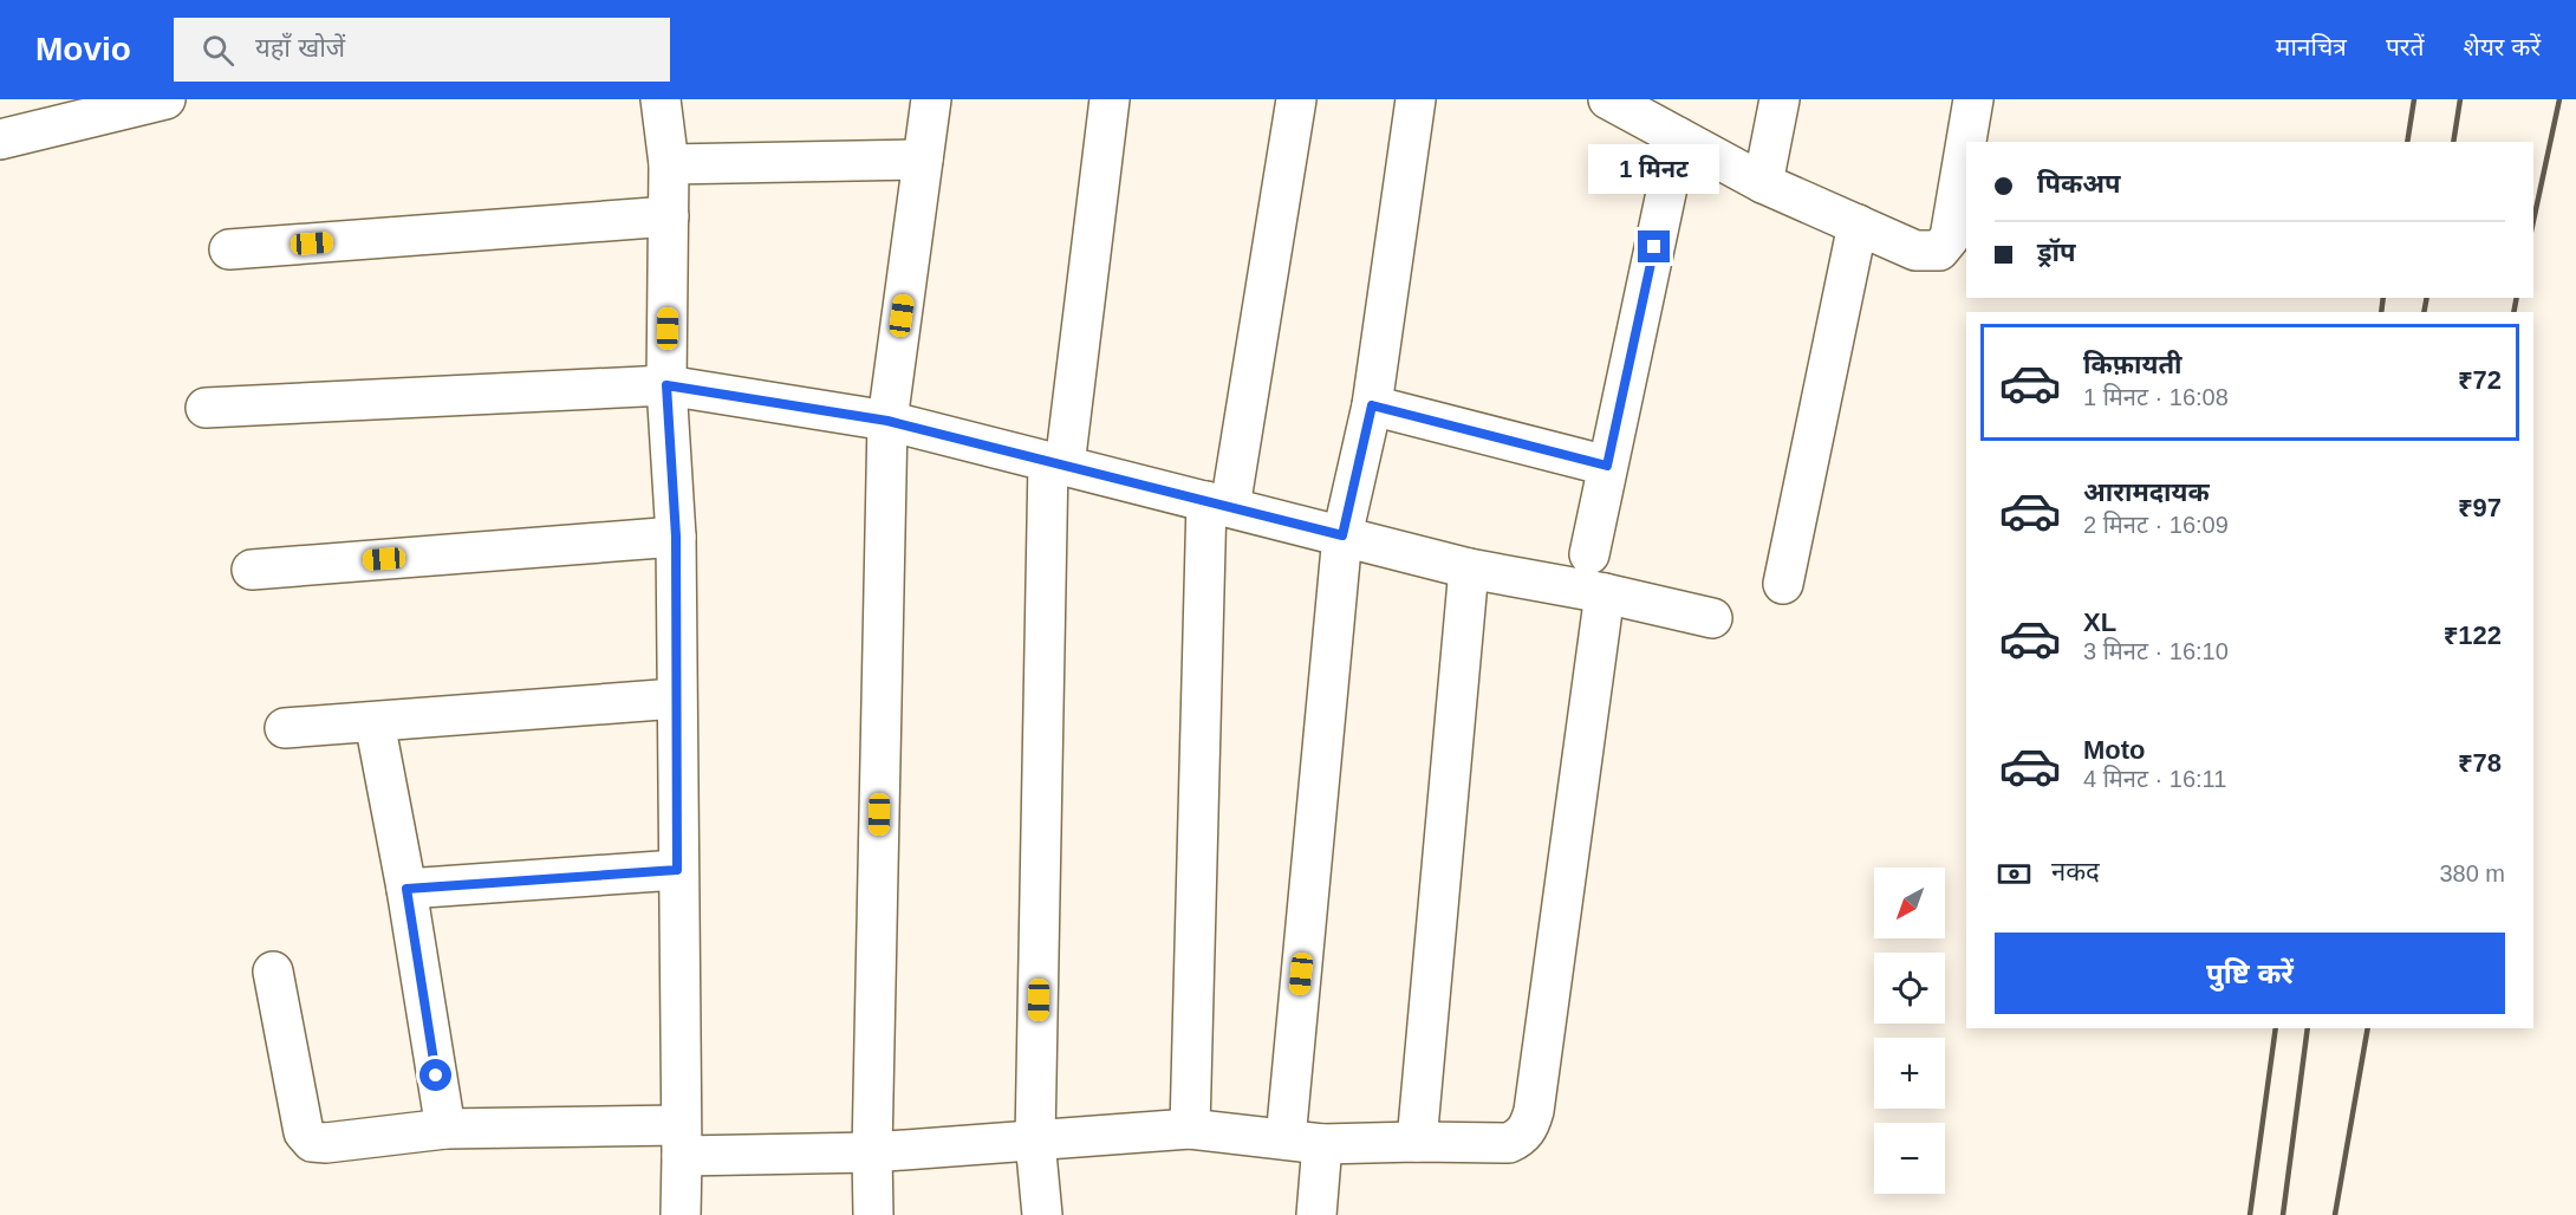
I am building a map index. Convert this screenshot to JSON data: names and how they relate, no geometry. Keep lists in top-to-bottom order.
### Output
{
  "north": "bottom left",
  "page": {
    "header": "Movio",
    "search": "यहाँ खोजें",
    "nav": ["मानचित्र", "परतें", "शेयर करें"],
    "banner": ["पिकअप", "ड्रॉप"],
    "bubble": "1 मिनट",
    "list": [
      {
        "name": "किफ़ायती",
        "note": "1 मिनट · 16:08",
        "value": "₹72"
      },
      {
        "name": "आरामदायक",
        "note": "2 मिनट · 16:09",
        "value": "₹97"
      },
      {
        "name": "XL",
        "note": "3 मिनट · 16:10",
        "value": "₹122"
      },
      {
        "name": "Moto",
        "note": "4 मिनट · 16:11",
        "value": "₹78"
      }
    ],
    "pay": ["नकद", "380 m"],
    "map_buttons": ["+", "−"],
    "buttons": "पुष्टि करें"
  }
}
